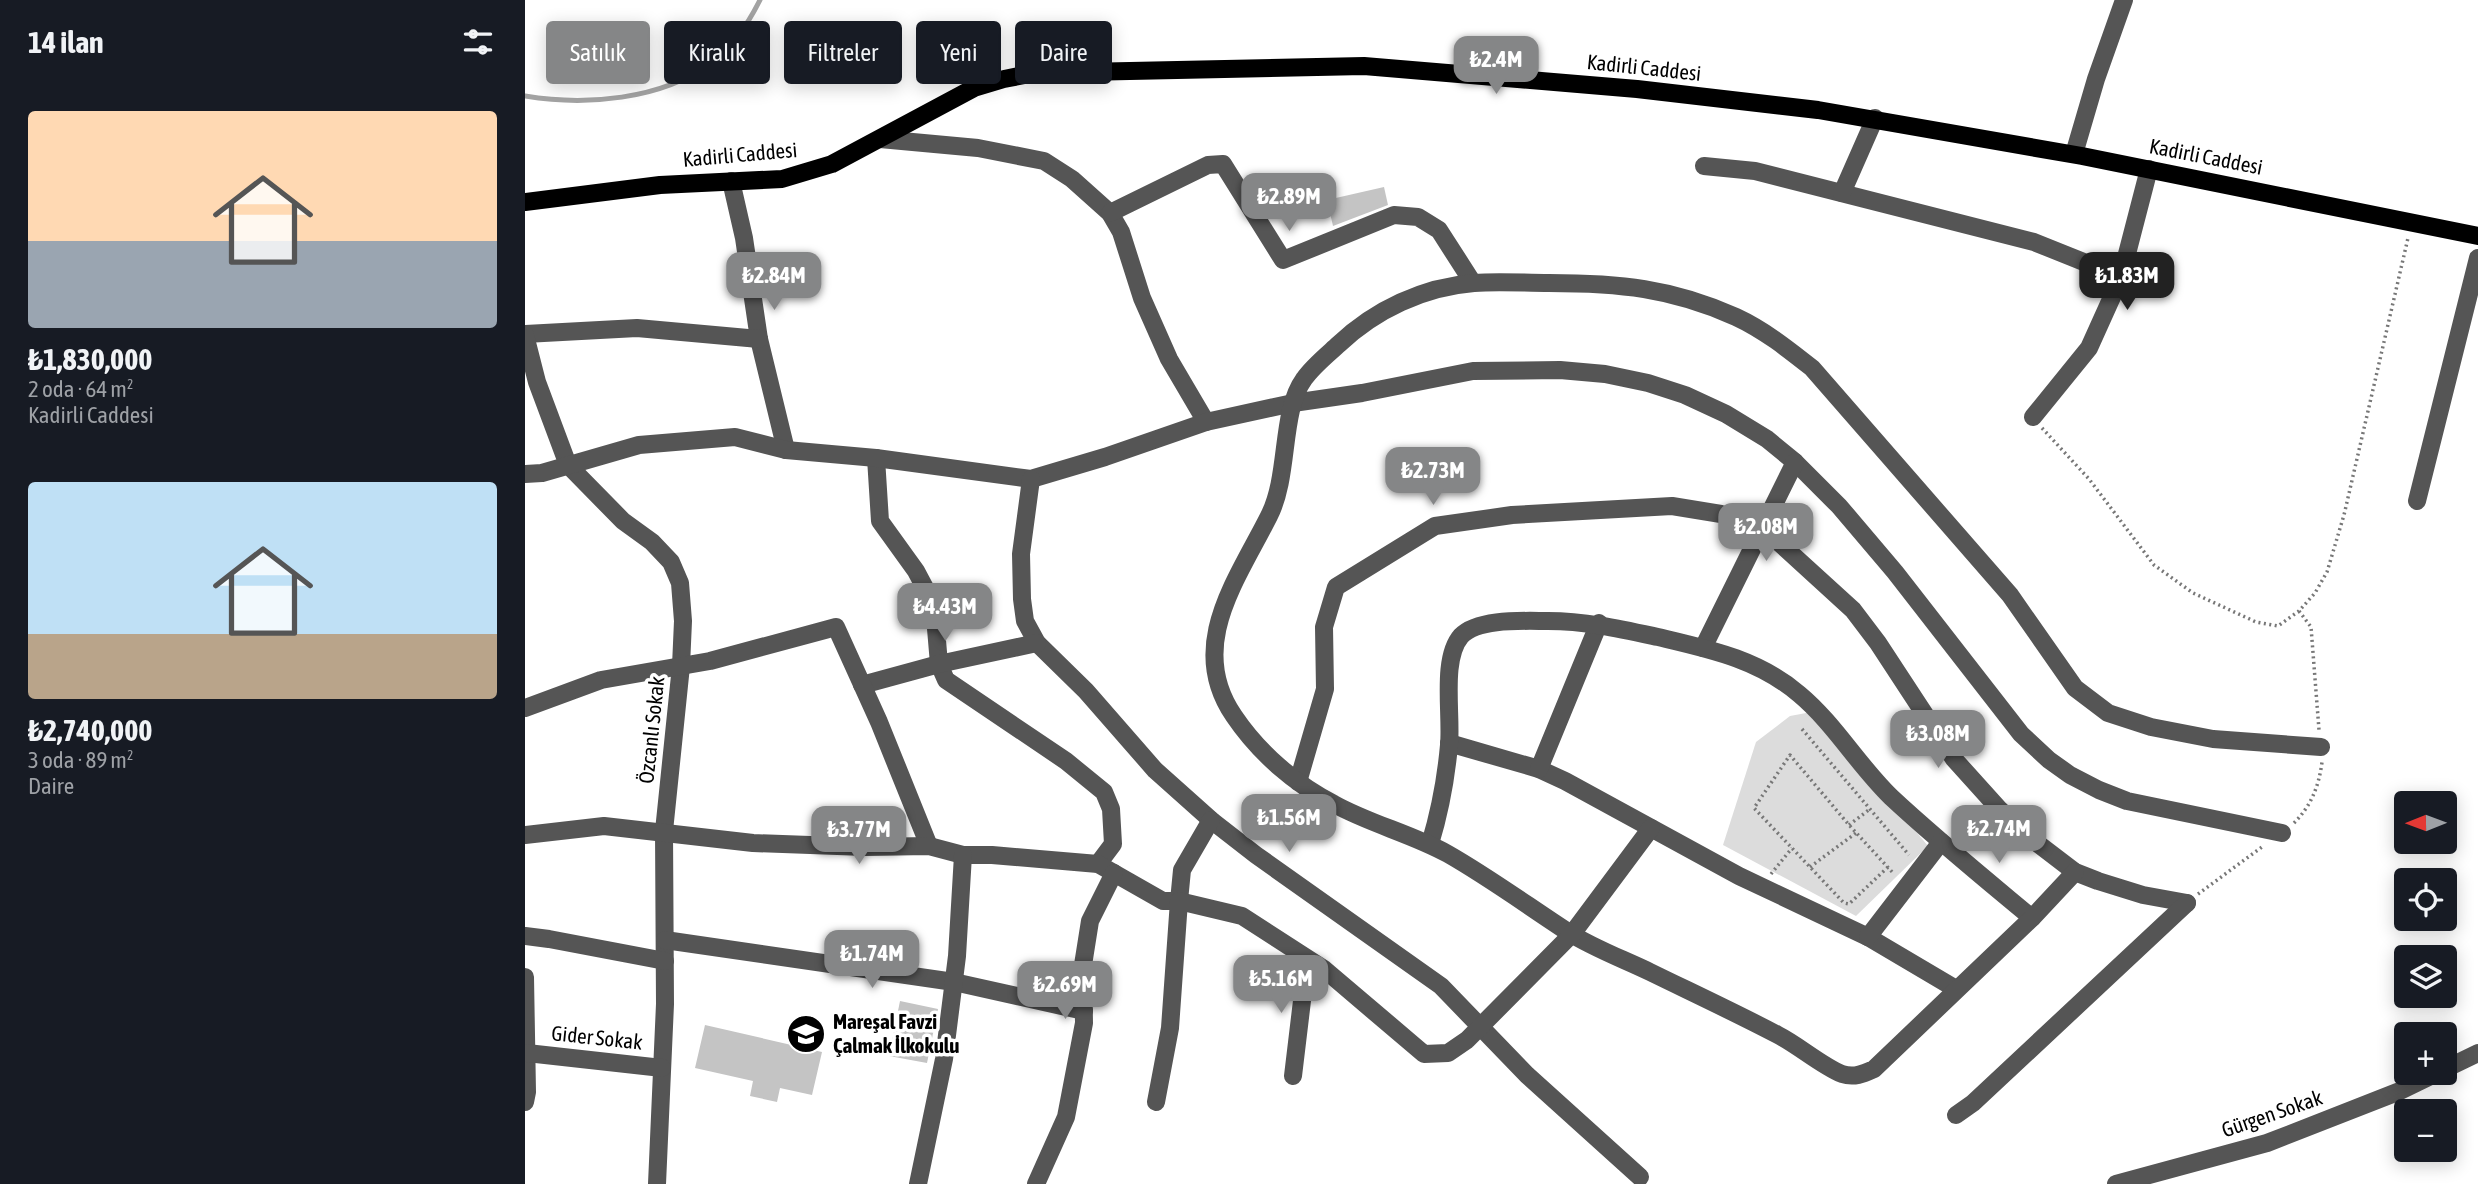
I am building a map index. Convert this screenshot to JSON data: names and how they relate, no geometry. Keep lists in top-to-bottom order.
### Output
{
  "streets": {
    "main road": ["Kadirli Caddesi"],
    "street": ["Özcanlı Sokak", "Gider Sokak", "Gürgen Sokak"]
  },
  "crossings": [
    ["Özcanlı Sokak", "Gider Sokak"]
  ],
  "places": {
    "school or university": ["Mareşal Favzi Çalmak İlkokulu"]
  },
  "north": "left",
  "page": {
    "heading": "14 ilan",
    "chip": [
      "Satılık",
      "Kiralık",
      "Filtreler",
      "Yeni",
      "Daire"
    ],
    "price": [
      "₺2.4M",
      "₺2.89M",
      "₺2.84M",
      "₺1.83M",
      "₺2.73M",
      "₺2.08M",
      "₺4.43M",
      "₺3.08M",
      "₺1.56M",
      "₺2.74M",
      "₺3.77M",
      "₺1.74M",
      "₺5.16M",
      "₺2.69M"
    ],
    "list": [
      {
        "name": "₺1,830,000",
        "note": "2 oda · 64 m² · Kadirli Caddesi"
      },
      {
        "name": "₺2,740,000",
        "note": "3 oda · 89 m² · Daire"
      }
    ],
    "map_buttons": ["+", "−"]
  }
}
